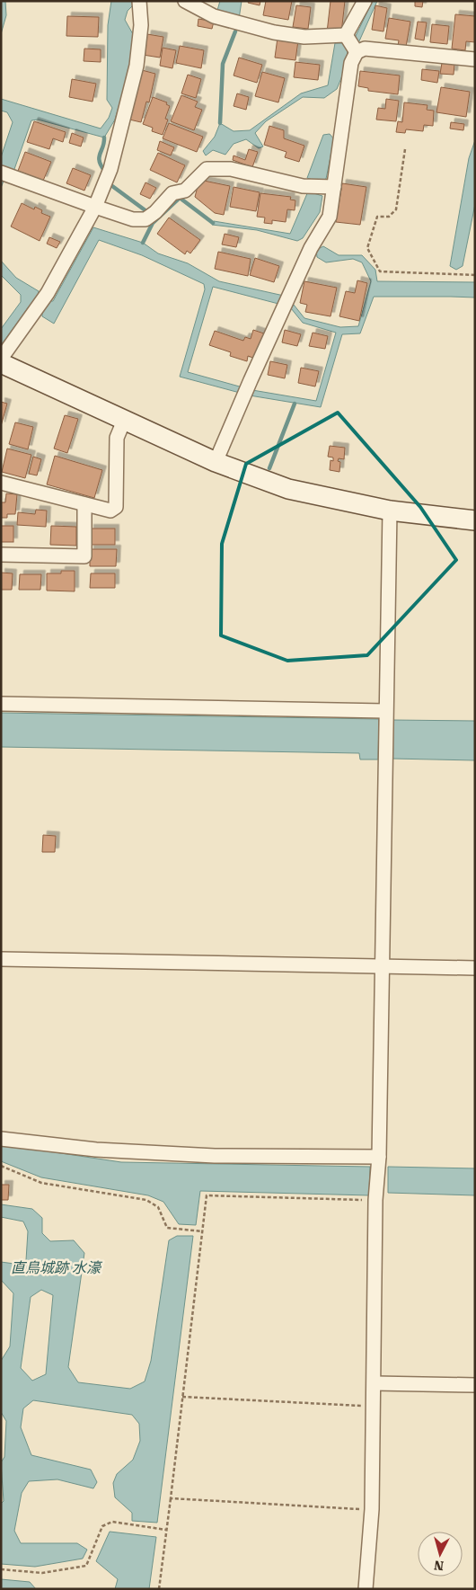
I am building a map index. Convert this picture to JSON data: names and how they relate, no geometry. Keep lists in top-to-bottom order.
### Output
{
  "water": ["直鳥城跡 水濠"],
  "north": "bottom"
}
